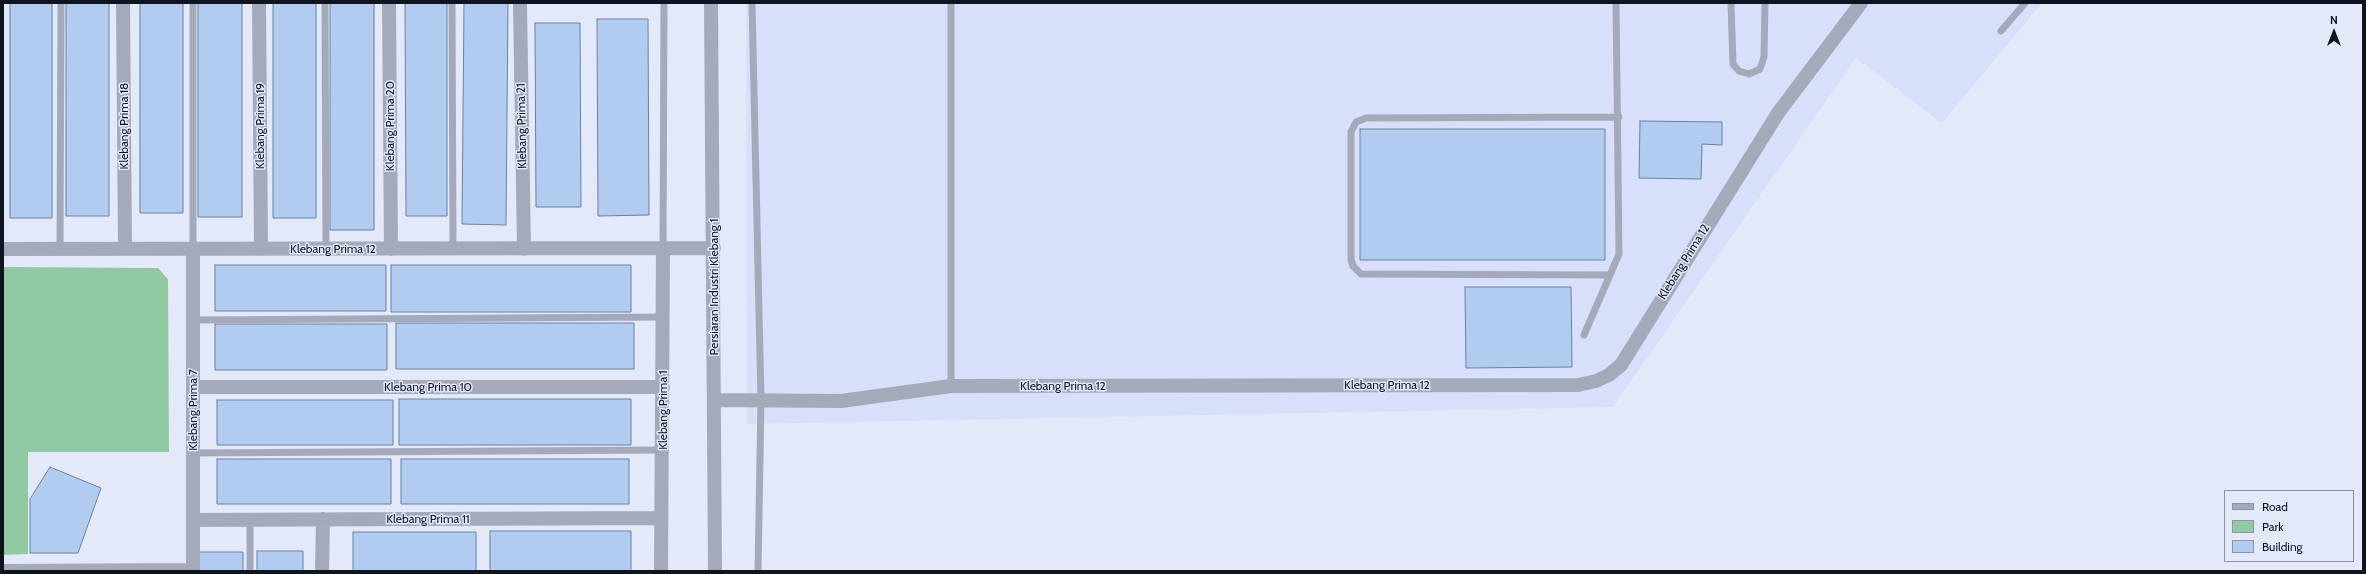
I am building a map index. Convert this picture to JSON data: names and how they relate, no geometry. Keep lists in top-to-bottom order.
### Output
{
  "streets": {
    "street": [
      "Klebang Prima 18",
      "Klebang Prima 19",
      "Klebang Prima 20",
      "Klebang Prima 21",
      "Klebang Prima 12",
      "Persiaran Industri Klebang 1",
      "Klebang Prima 10",
      "Klebang Prima 7",
      "Klebang Prima 1",
      "Klebang Prima 11"
    ]
  },
  "crossings": [
    ["Klebang Prima 18", "Klebang Prima 12"],
    ["Klebang Prima 19", "Klebang Prima 12"],
    ["Klebang Prima 20", "Klebang Prima 12"],
    ["Klebang Prima 21", "Klebang Prima 12"],
    ["Klebang Prima 12", "Persiaran Industri Klebang 1"],
    ["Klebang Prima 12", "Klebang Prima 7"],
    ["Klebang Prima 12", "Klebang Prima 1"],
    ["Klebang Prima 10", "Klebang Prima 7"],
    ["Klebang Prima 10", "Klebang Prima 1"],
    ["Klebang Prima 7", "Klebang Prima 11"],
    ["Klebang Prima 1", "Klebang Prima 11"]
  ],
  "legend": ["Road", "Park", "Building"],
  "north": "top"
}
